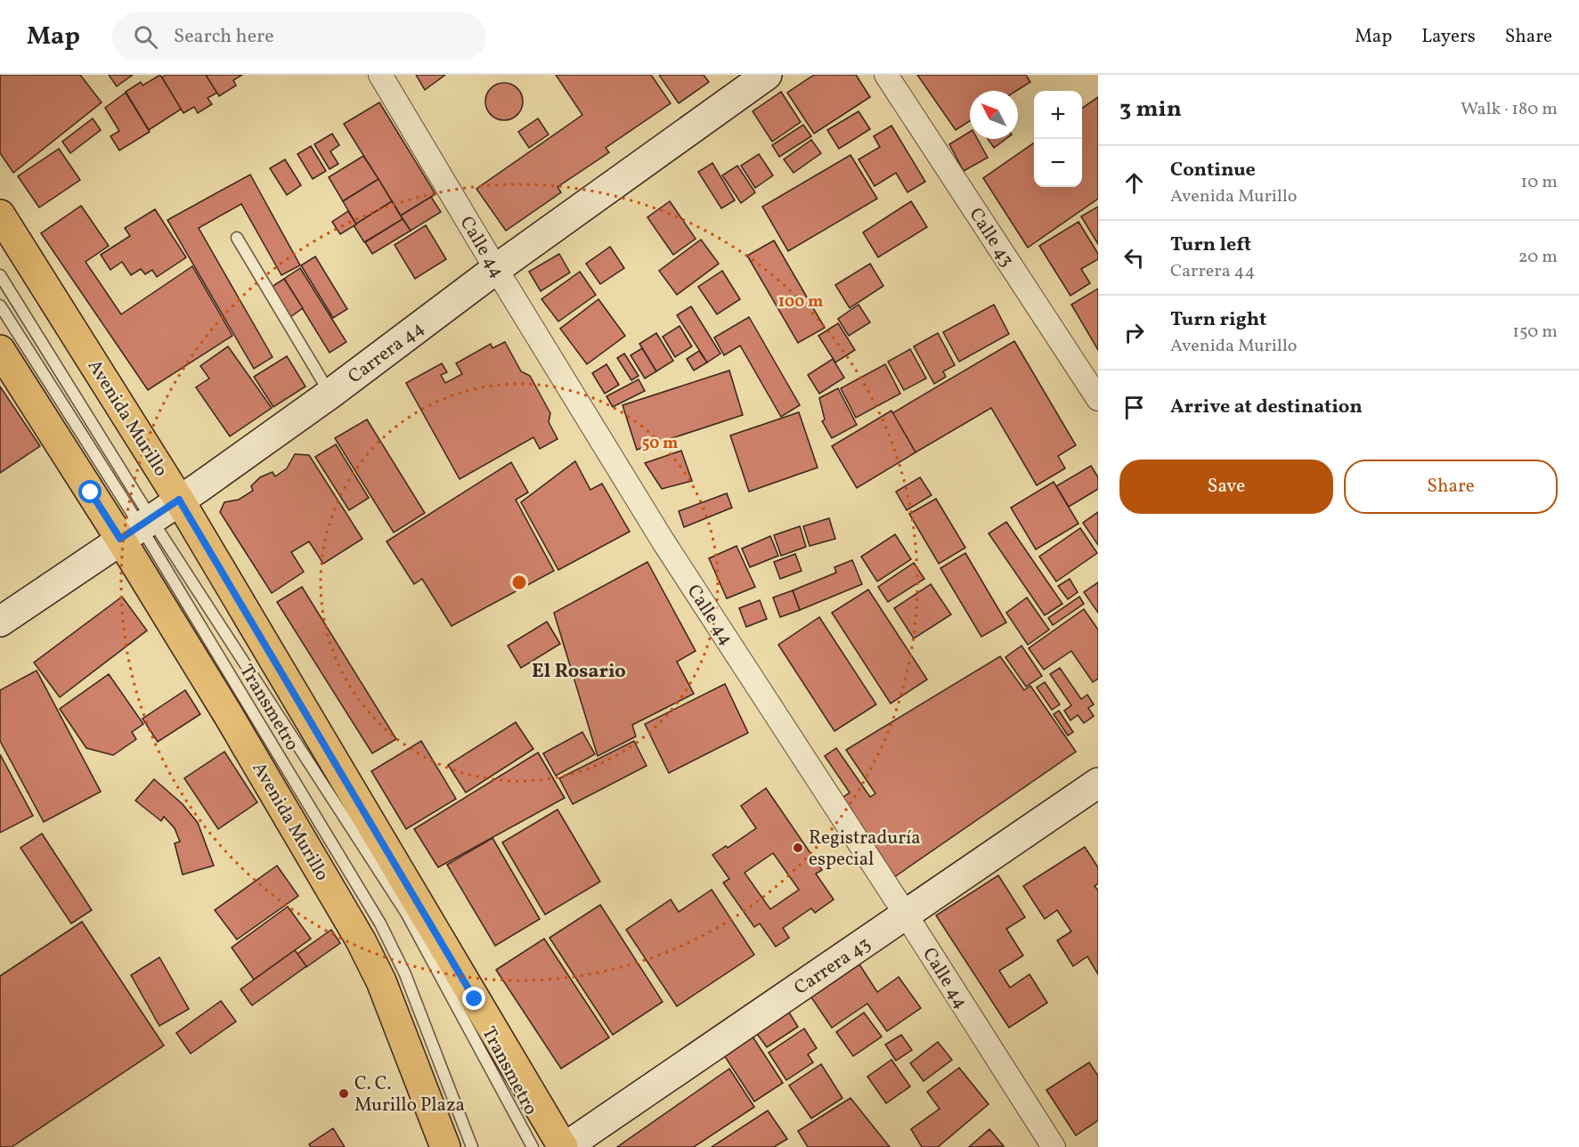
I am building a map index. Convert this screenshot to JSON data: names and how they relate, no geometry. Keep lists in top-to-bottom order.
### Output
{
  "streets": {
    "main road": ["Avenida Murillo"],
    "street": [
      "Calle 43",
      "Calle 44",
      "Carrera 44",
      "Carrera 43"
    ],
    "lane": ["Transmetro"]
  },
  "crossings": [
    ["Calle 44", "Carrera 44"],
    ["Calle 44", "Carrera 43"],
    ["Carrera 44", "Avenida Murillo"],
    ["Carrera 44", "Transmetro"],
    ["Avenida Murillo", "Transmetro"],
    ["Avenida Murillo", "Carrera 43"]
  ],
  "districts": ["El Rosario"],
  "places": ["Registraduría especial", "C. C. Murillo Plaza"],
  "north": "top left",
  "page": {
    "header": "Map",
    "search": "Search here",
    "nav": ["Map", "Layers", "Share"],
    "heading": ["3 min", "Walk · 180 m"],
    "map_buttons": ["+", "−"],
    "list": [
      ["Continue", "Avenida Murillo", "10 m"],
      ["Turn left", "Carrera 44", "20 m"],
      ["Turn right", "Avenida Murillo", "150 m"],
      "Arrive at destination"
    ],
    "buttons": ["Save", "Share"]
  },
  "rings": ["100 m", "50 m"]
}
